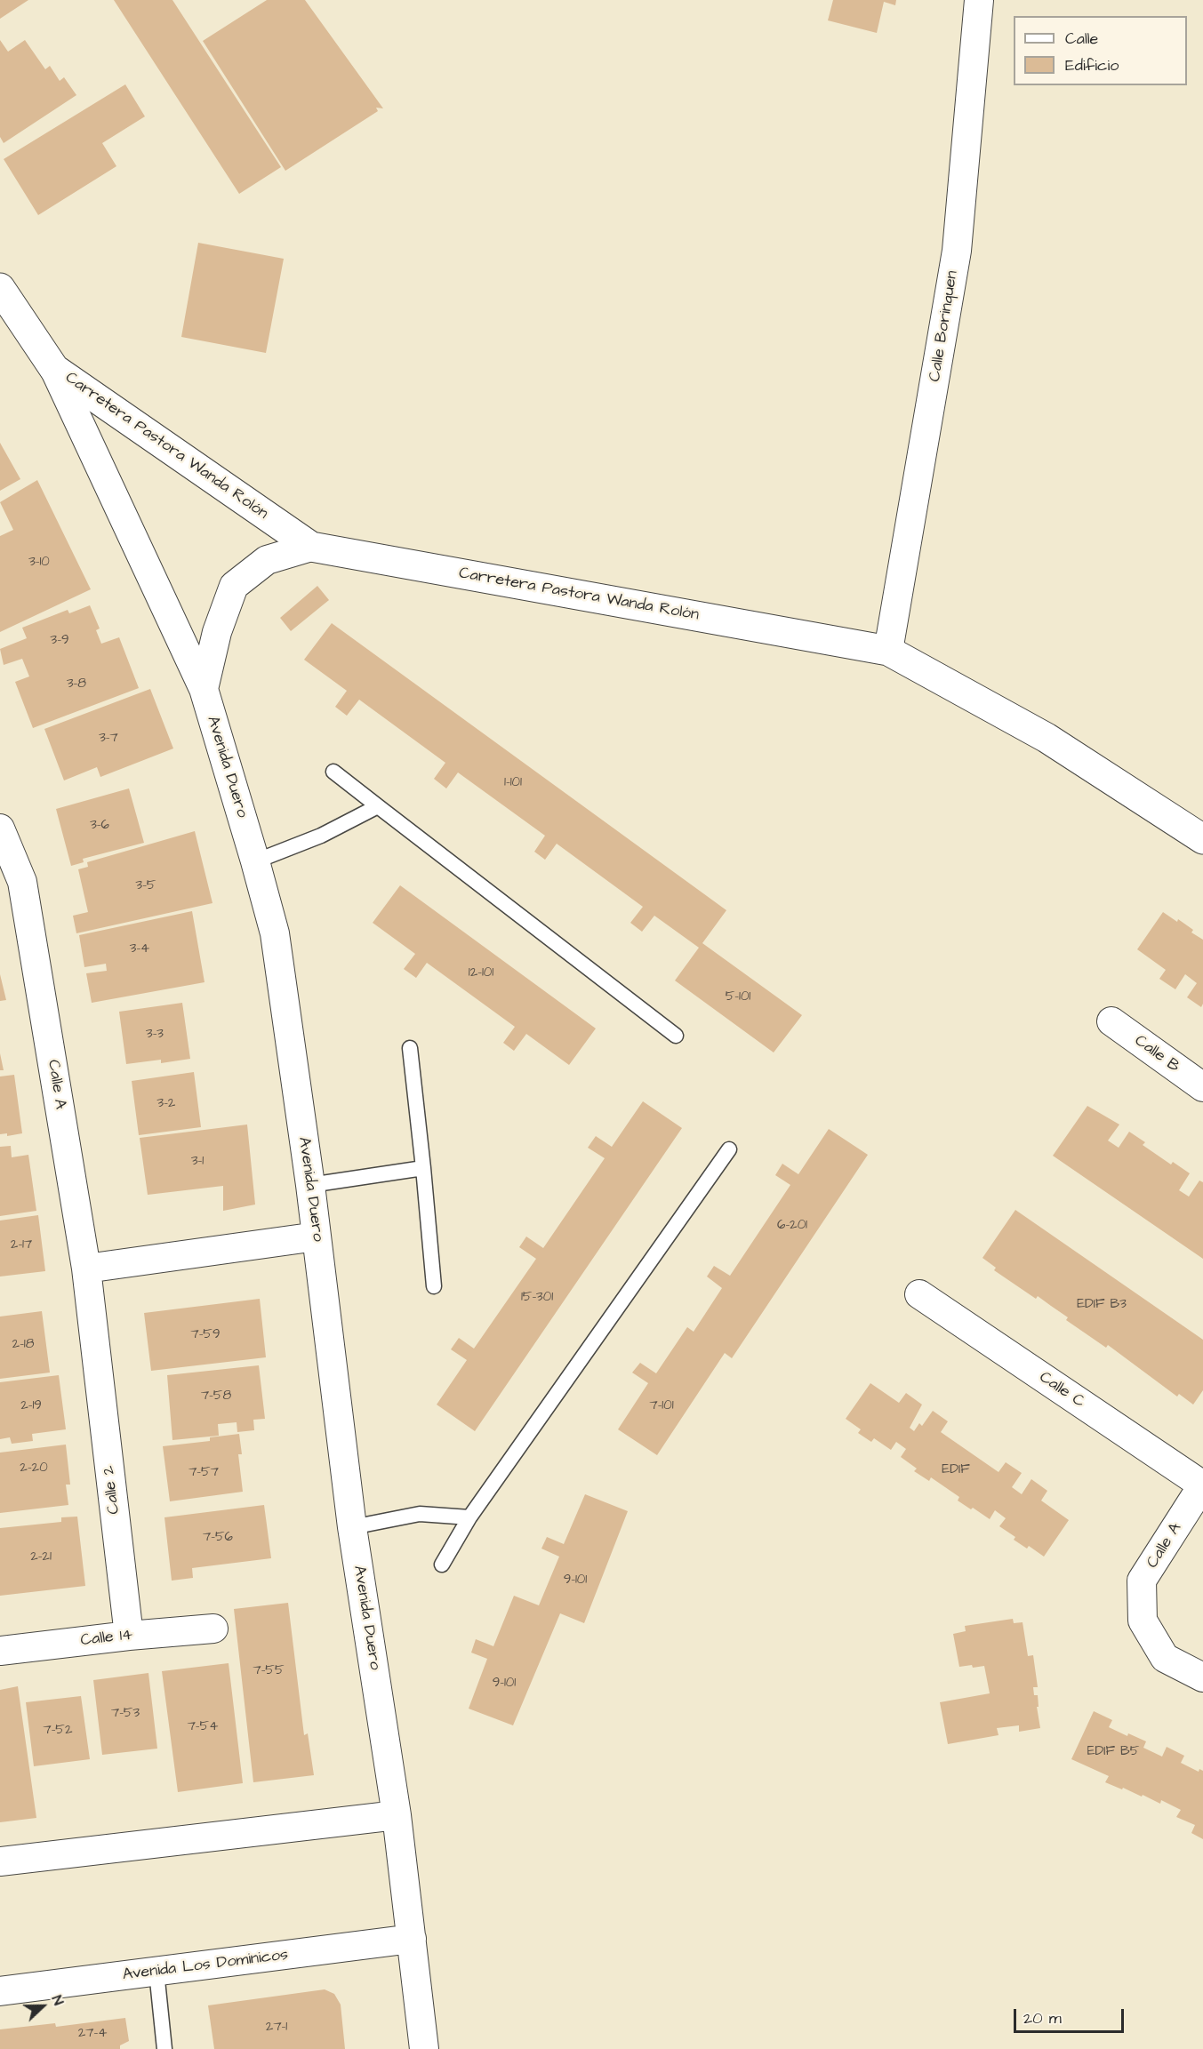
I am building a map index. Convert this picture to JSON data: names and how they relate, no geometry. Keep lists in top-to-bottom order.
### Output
{
  "streets": {
    "street": [
      "Calle Borinquen",
      "Carretera Pastora Wanda Rolón",
      "Avenida Duero",
      "Calle B",
      "Calle A",
      "Calle C",
      "Calle 2",
      "Calle 14",
      "Avenida Los Dominicos"
    ]
  },
  "crossings": [
    ["Calle Borinquen", "Carretera Pastora Wanda Rolón"],
    ["Carretera Pastora Wanda Rolón", "Avenida Duero"],
    ["Avenida Duero", "Avenida Los Dominicos"],
    ["Calle A", "Calle C"],
    ["Calle A", "Calle 2"],
    ["Calle 2", "Calle 14"]
  ],
  "house_numbers": [
    "3-10",
    "3-9",
    "3-8",
    "3-7",
    "1-101",
    "3-6",
    "3-5",
    "3-4",
    "12-101",
    "5-101",
    "3-3",
    "3-2",
    "3-1",
    "6-201",
    "2-17",
    "15-301",
    "EDIF B3",
    "7-59",
    "2-18",
    "7-58",
    "2-19",
    "7-101",
    "2-20",
    "EDIF",
    "7-57",
    "7-56",
    "2-21",
    "9-101",
    "7-55",
    "9-101",
    "7-53",
    "7-54",
    "7-52",
    "EDIF B5",
    "27-1",
    "27-4"
  ],
  "legend": ["Calle", "Edificio"],
  "scale_bar": "20 m",
  "north": "right"
}
